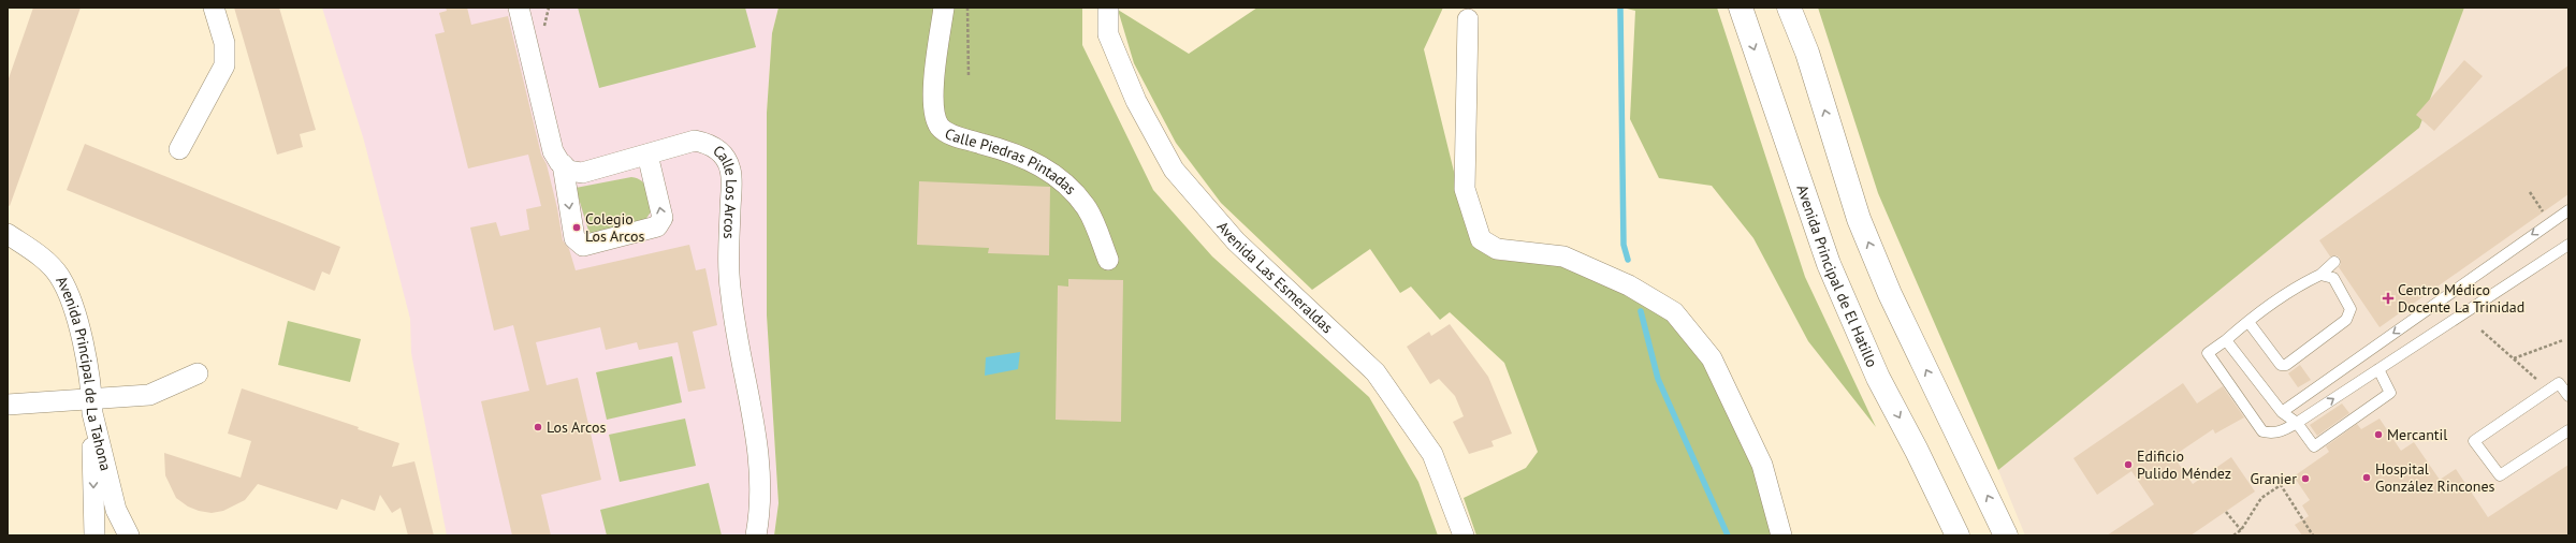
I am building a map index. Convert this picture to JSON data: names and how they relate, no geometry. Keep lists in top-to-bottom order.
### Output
{
  "streets": {
    "main road": ["Avenida Principal de El Hatillo"],
    "street": [
      "Calle Piedras Pintadas",
      "Calle Los Arcos",
      "Avenida Las Esmeraldas",
      "Avenida Principal de La Tahona"
    ]
  },
  "places": {
    "other": [
      "Colegio Los Arcos",
      "Los Arcos",
      "Mercantil",
      "Edificio Pulido Méndez",
      "Hospital González Rincones",
      "Granier"
    ],
    "health": ["Centro Médico Docente La Trinidad"]
  }
}
